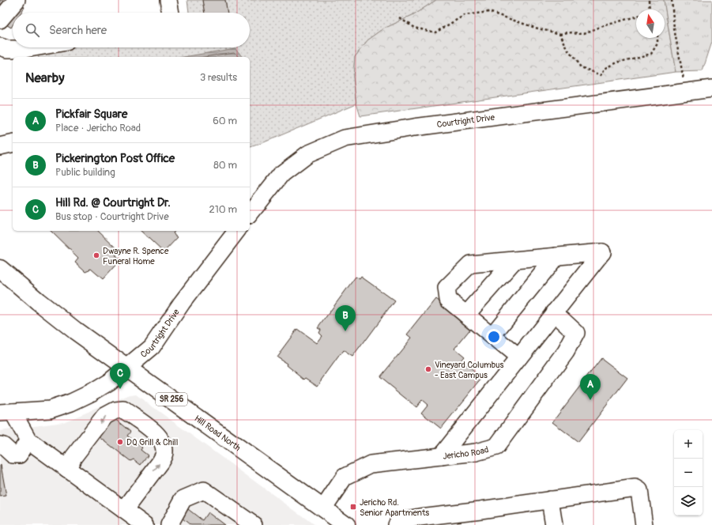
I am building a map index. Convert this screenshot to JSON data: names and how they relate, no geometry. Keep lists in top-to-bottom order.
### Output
{
  "streets": {
    "main road": ["SR 256", "Hill Road North"],
    "street": ["Courtright Drive", "Jericho Road"]
  },
  "crossings": [
    ["Courtright Drive", "Hill Road North"],
    ["Hill Road North", "Jericho Road"]
  ],
  "places": {
    "other": ["Dwayne R. Spence Funeral Home", "Vineyard Columbus - East Campus", "DQ Grill & Chill"],
    "transit": ["Jericho Rd. Senior Apartments"]
  },
  "north": "top",
  "page": {
    "search": "Search here",
    "heading": ["Nearby", "3 results"],
    "list": [
      {
        "mark": "A",
        "name": "Pickfair Square",
        "note": "Place · Jericho Road",
        "value": "60 m"
      },
      {
        "mark": "B",
        "name": "Pickerington Post Office",
        "note": "Public building",
        "value": "80 m"
      },
      {
        "mark": "C",
        "name": "Hill Rd. @ Courtright Dr.",
        "note": "Bus stop · Courtright Drive",
        "value": "210 m"
      }
    ],
    "pins": ["B", "C", "A"],
    "map_buttons": ["+", "−"]
  }
}
